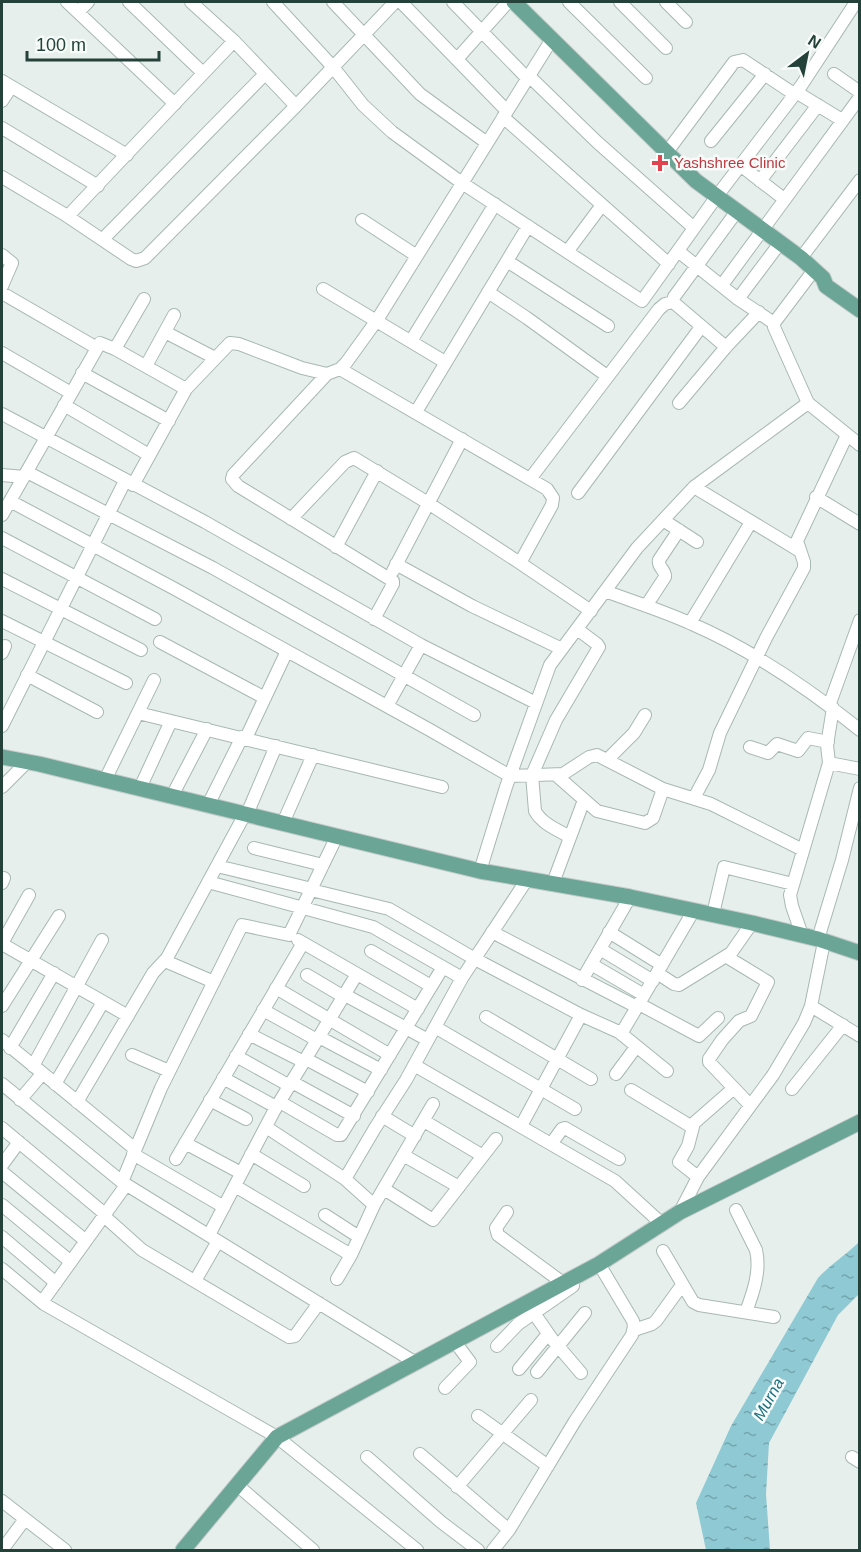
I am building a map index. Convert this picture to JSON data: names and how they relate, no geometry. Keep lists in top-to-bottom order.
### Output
{
  "water": ["Murna"],
  "places": {
    "health": ["Yashshree Clinic"]
  },
  "scale_bar": "100 m",
  "north": "top right"
}
